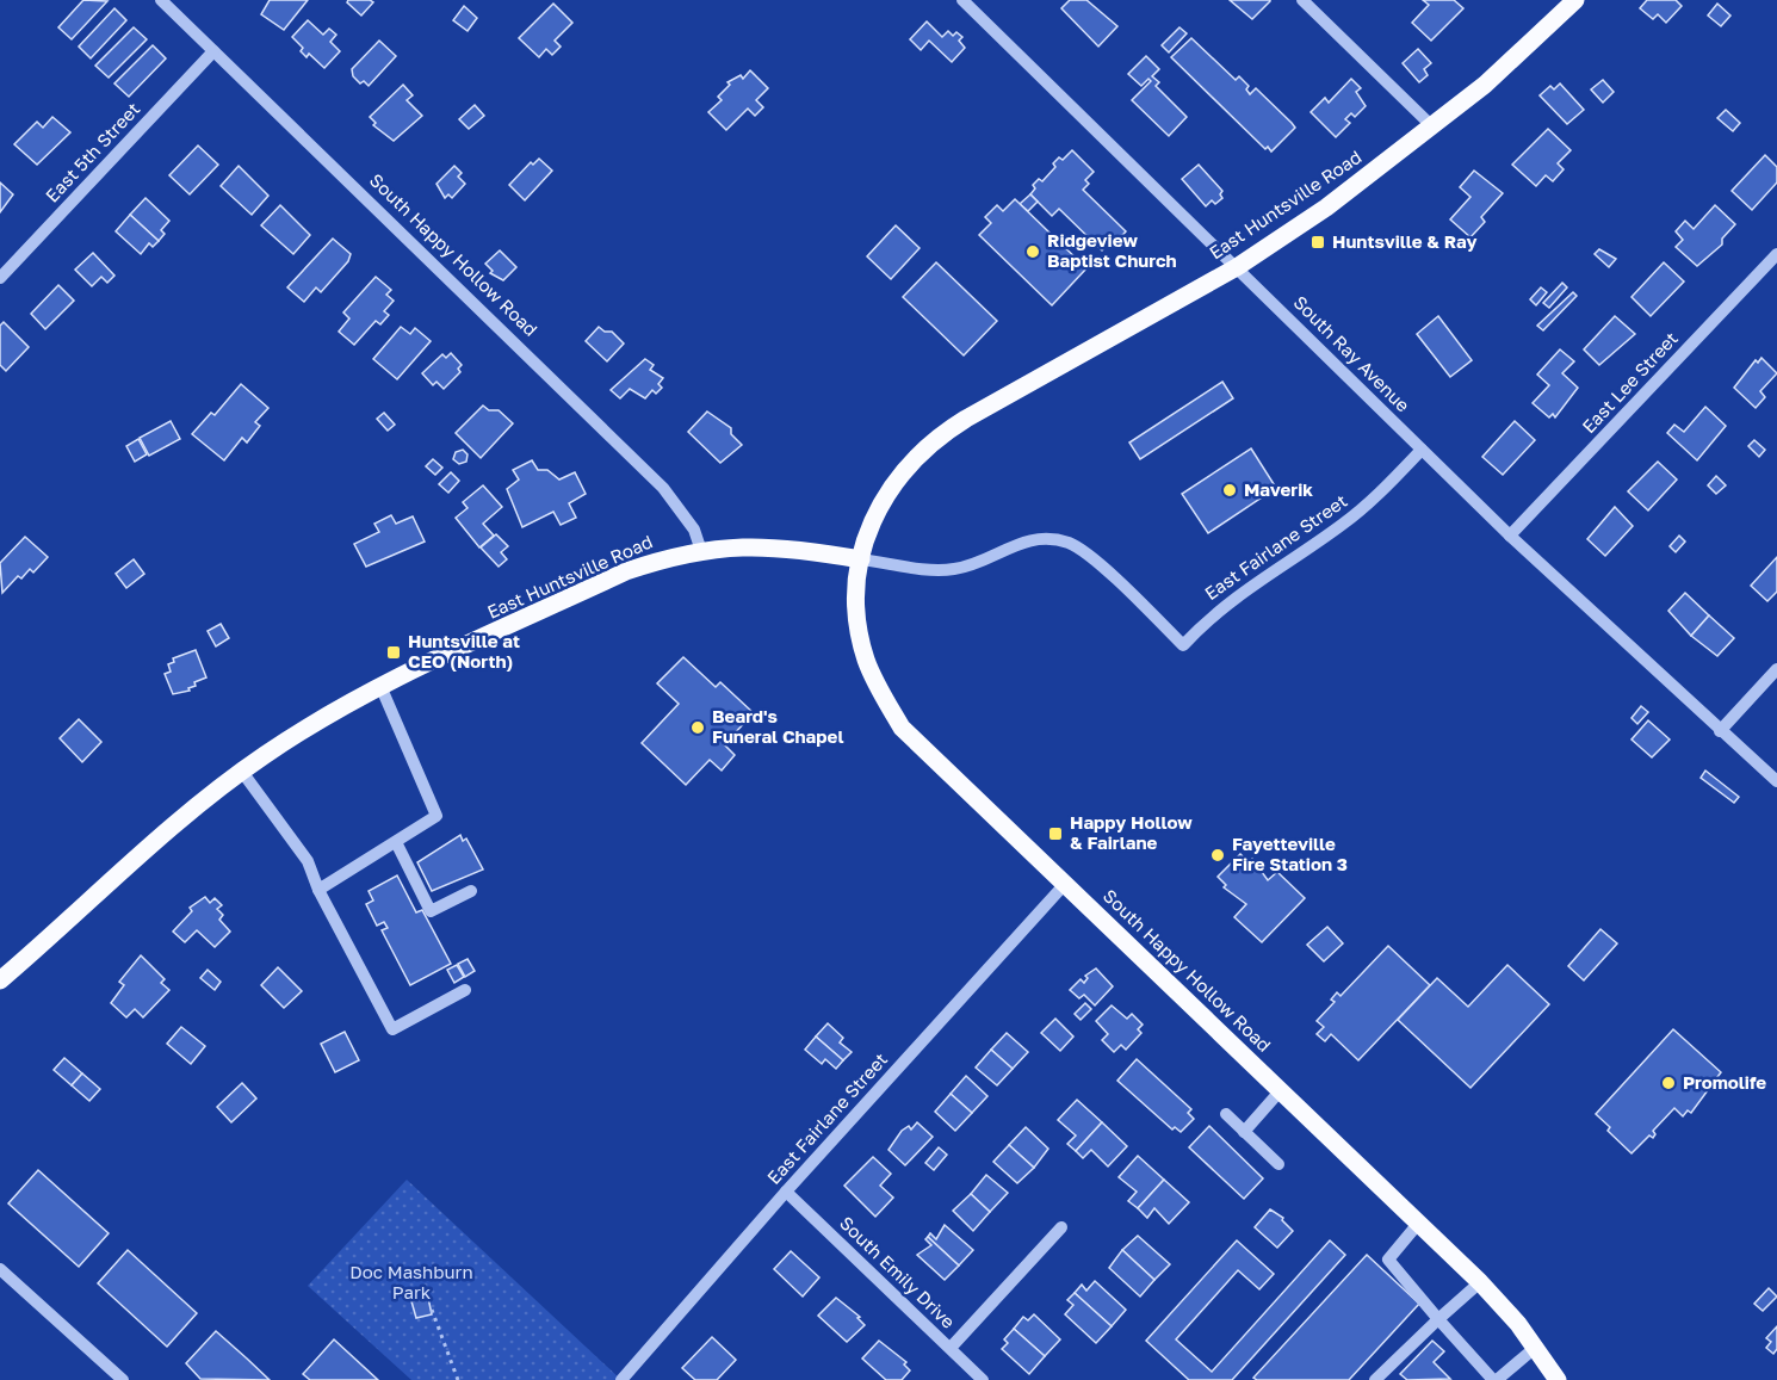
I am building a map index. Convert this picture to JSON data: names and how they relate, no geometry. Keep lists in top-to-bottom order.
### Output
{
  "streets": {
    "main road": ["East Huntsville Road", "South Happy Hollow Road"],
    "street": [
      "East 5th Street",
      "South Ray Avenue",
      "East Lee Street",
      "East Fairlane Street",
      "South Emily Drive"
    ]
  },
  "crossings": [
    ["East 5th Street", "South Happy Hollow Road"],
    ["East Huntsville Road", "South Happy Hollow Road"],
    ["East Huntsville Road", "South Ray Avenue"],
    ["East Huntsville Road", "East Fairlane Street"],
    ["South Happy Hollow Road", "East Fairlane Street"],
    ["South Ray Avenue", "East Lee Street"],
    ["South Ray Avenue", "East Fairlane Street"],
    ["East Fairlane Street", "South Emily Drive"]
  ],
  "parks": ["Doc Mashburn Park"],
  "places": {
    "transit": ["Huntsville & Ray", "Huntsville at CEO (North)", "Happy Hollow & Fairlane"],
    "other": [
      "Ridgeview Baptist Church",
      "Maverik",
      "Beard's Funeral Chapel",
      "Fayetteville Fire Station 3",
      "Promolife"
    ]
  }
}
